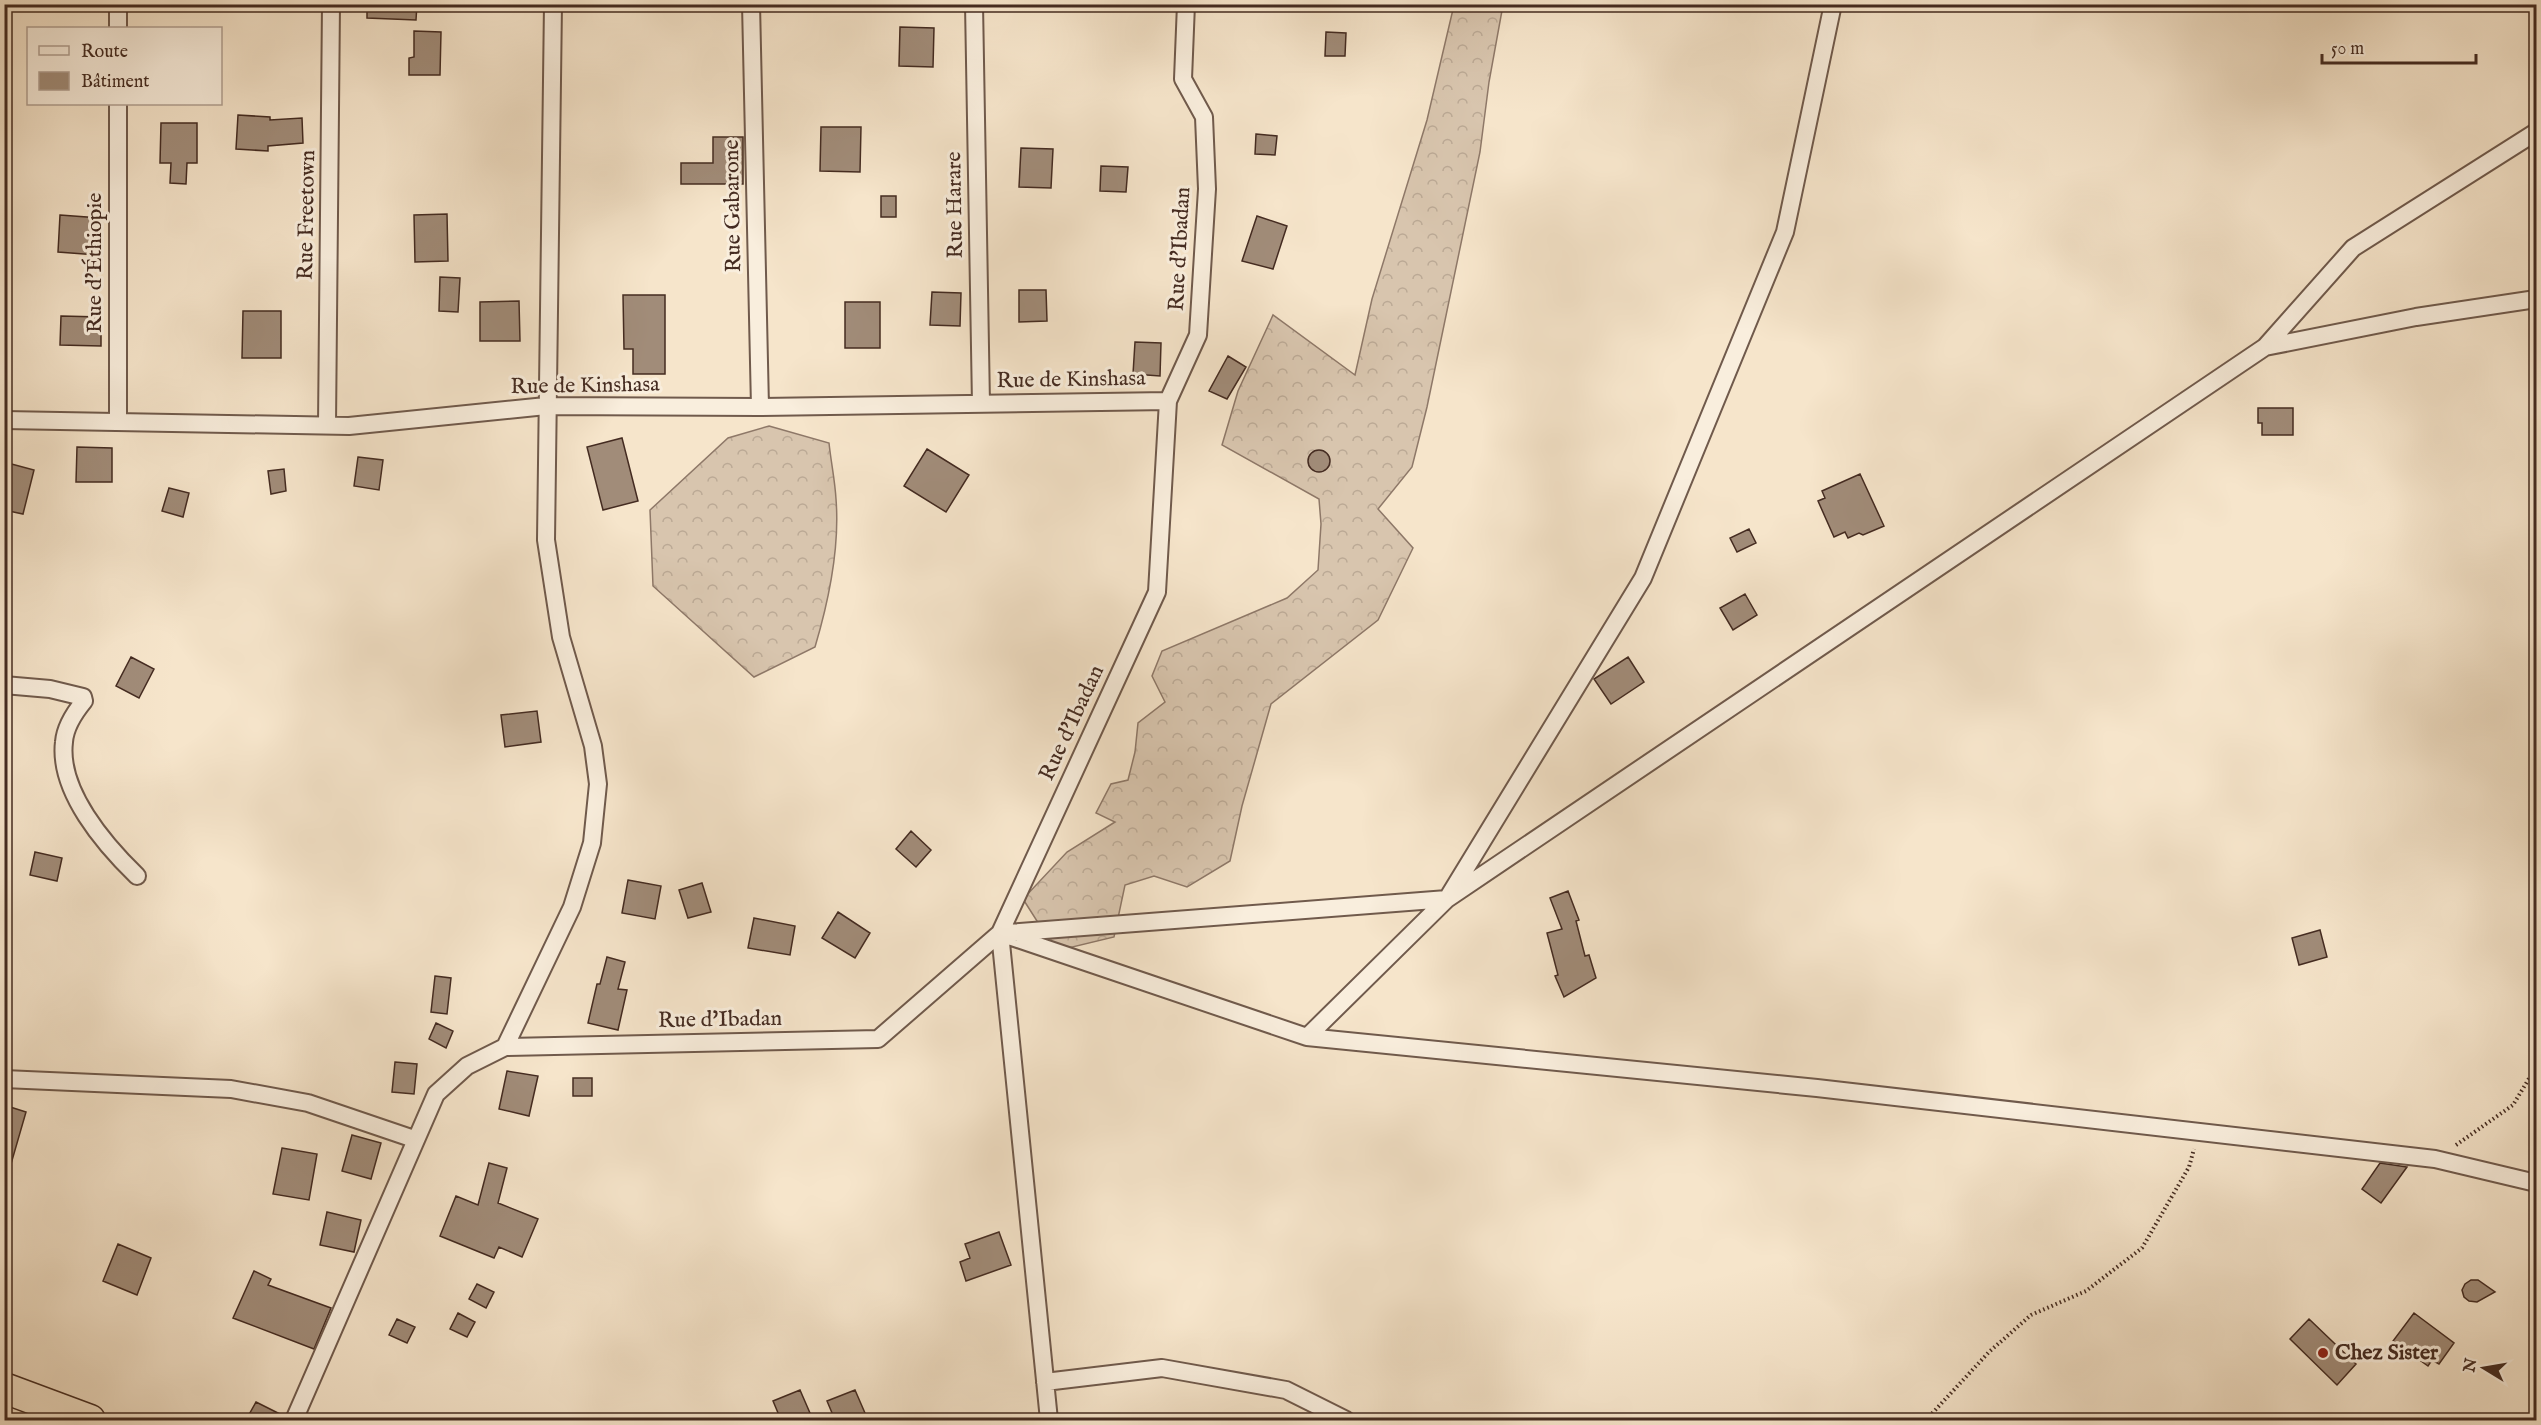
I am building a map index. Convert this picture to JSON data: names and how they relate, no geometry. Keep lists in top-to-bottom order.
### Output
{
  "streets": {
    "street": [
      "Rue Harare",
      "Rue Gabarone",
      "Rue Freetown",
      "Rue d'Ibadan",
      "Rue d'Éthiopie",
      "Rue de Kinshasa"
    ]
  },
  "crossings": [
    ["Rue Harare", "Rue de Kinshasa"],
    ["Rue Gabarone", "Rue de Kinshasa"],
    ["Rue Freetown", "Rue de Kinshasa"],
    ["Rue d'Ibadan", "Rue de Kinshasa"],
    ["Rue d'Éthiopie", "Rue de Kinshasa"]
  ],
  "places": ["Chez Sister"],
  "legend": ["Route", "Bâtiment"],
  "scale_bar": "50 m",
  "north": "left"
}
